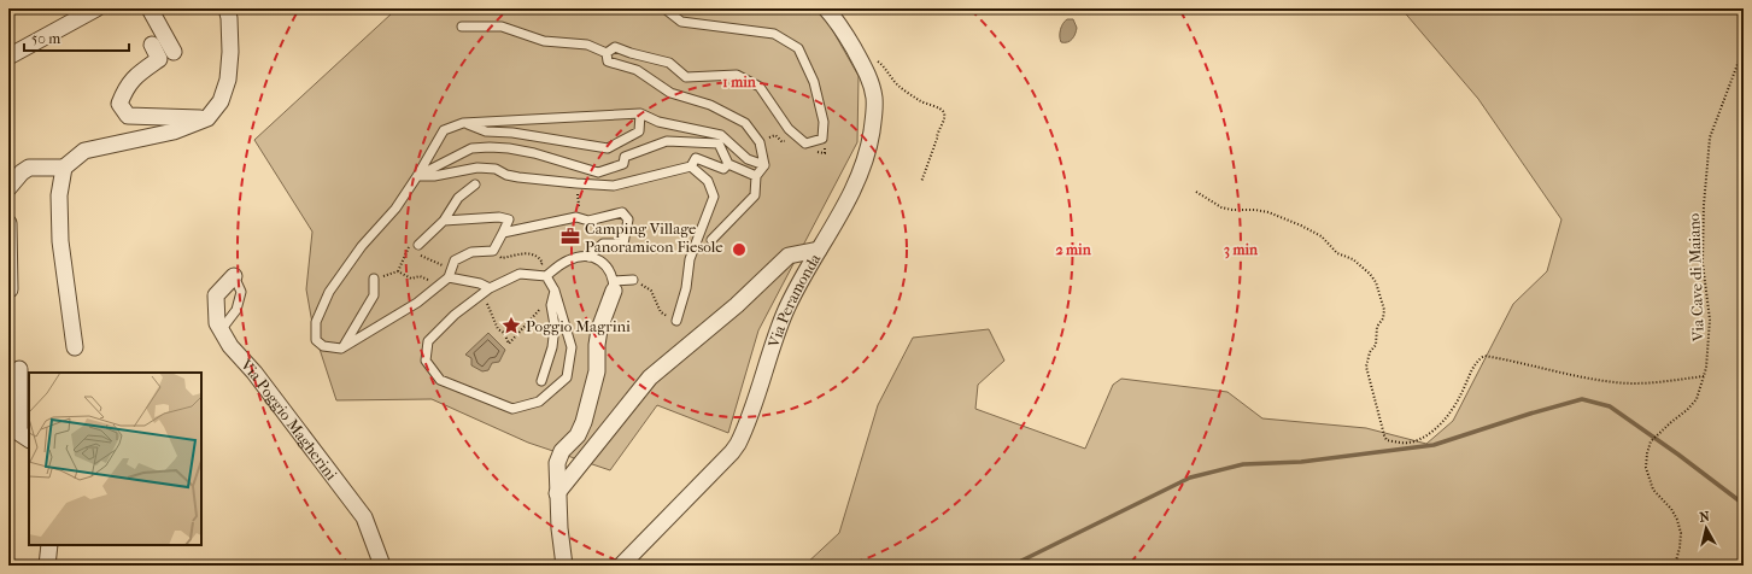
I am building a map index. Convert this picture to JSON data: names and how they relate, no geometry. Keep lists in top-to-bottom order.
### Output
{
  "streets": {
    "street": ["Via Peramonda", "Via Poggio Magherini"],
    "path": ["Via Cave di Maiano"]
  },
  "places": {
    "office": ["Camping Village Panoramicon Fiesole"],
    "place": ["Poggio Magrini"]
  },
  "scale_bar": "50 m",
  "north": "top",
  "rings": ["1 min", "2 min", "3 min"]
}
